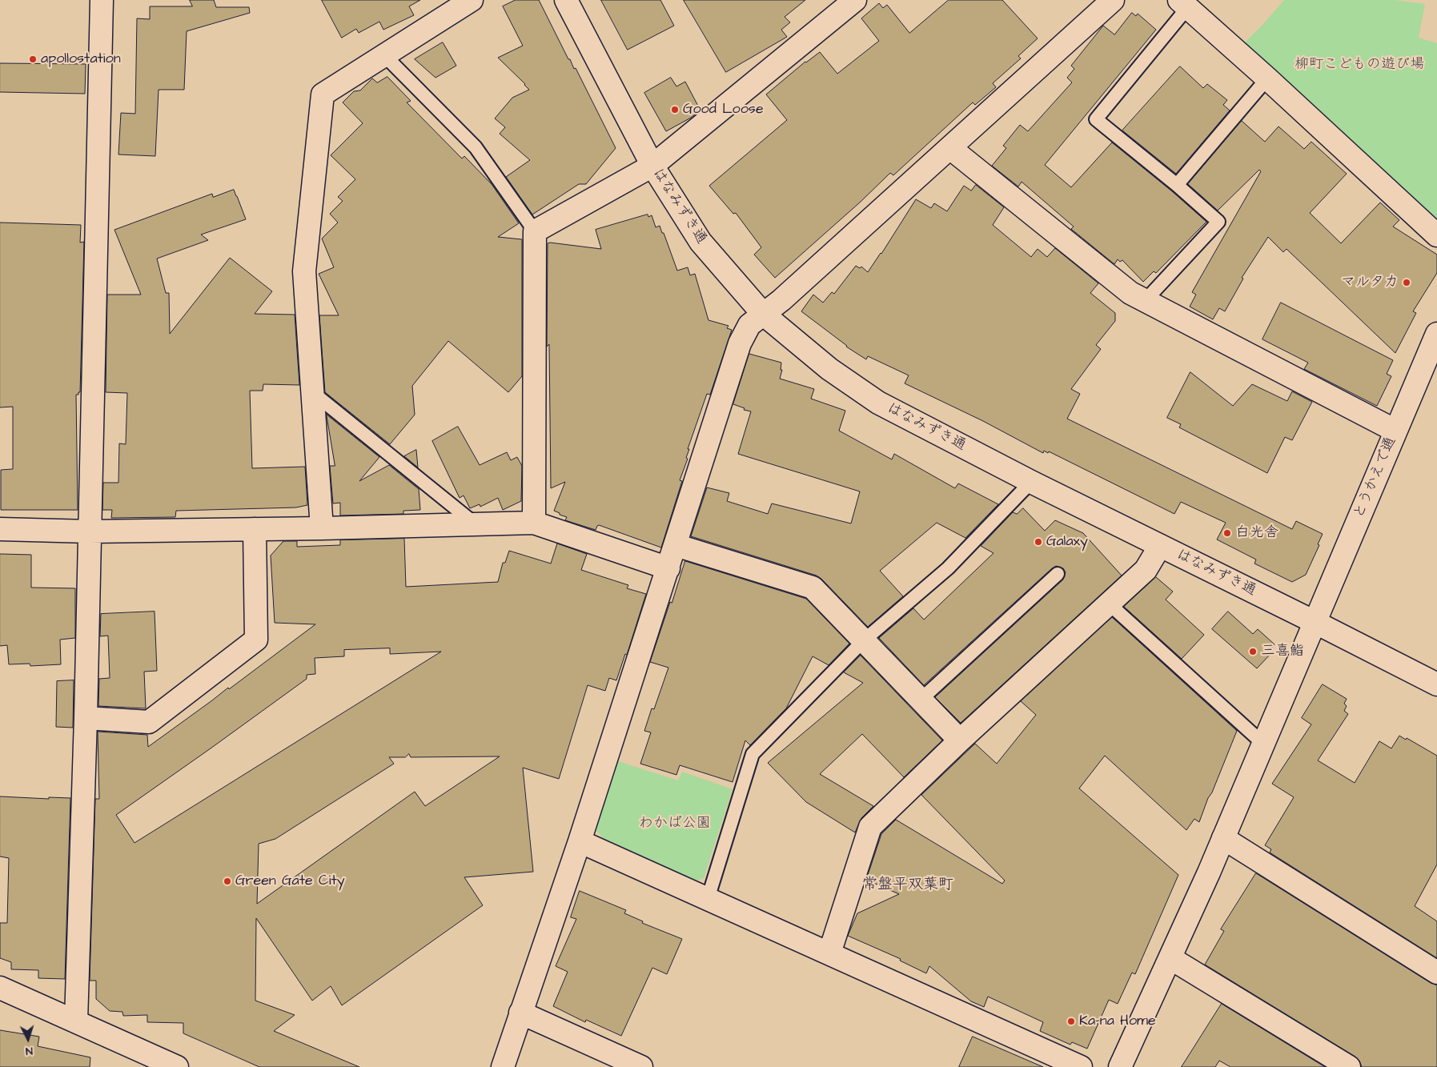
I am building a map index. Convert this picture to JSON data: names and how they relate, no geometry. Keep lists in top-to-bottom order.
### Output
{
  "streets": {
    "street": ["はなみずき通", "とうかえで通"]
  },
  "crossings": [
    ["はなみずき通", "とうかえで通"]
  ],
  "districts": ["常盤平双葉町"],
  "parks": ["柳町こどもの遊び場", "わかば公園"],
  "places": [
    "apollostation",
    "Good Loose",
    "マルタカ",
    "白光舎",
    "Galaxy",
    "三喜鮨",
    "Green Gate City",
    "Ka-na Home"
  ],
  "north": "bottom"
}
